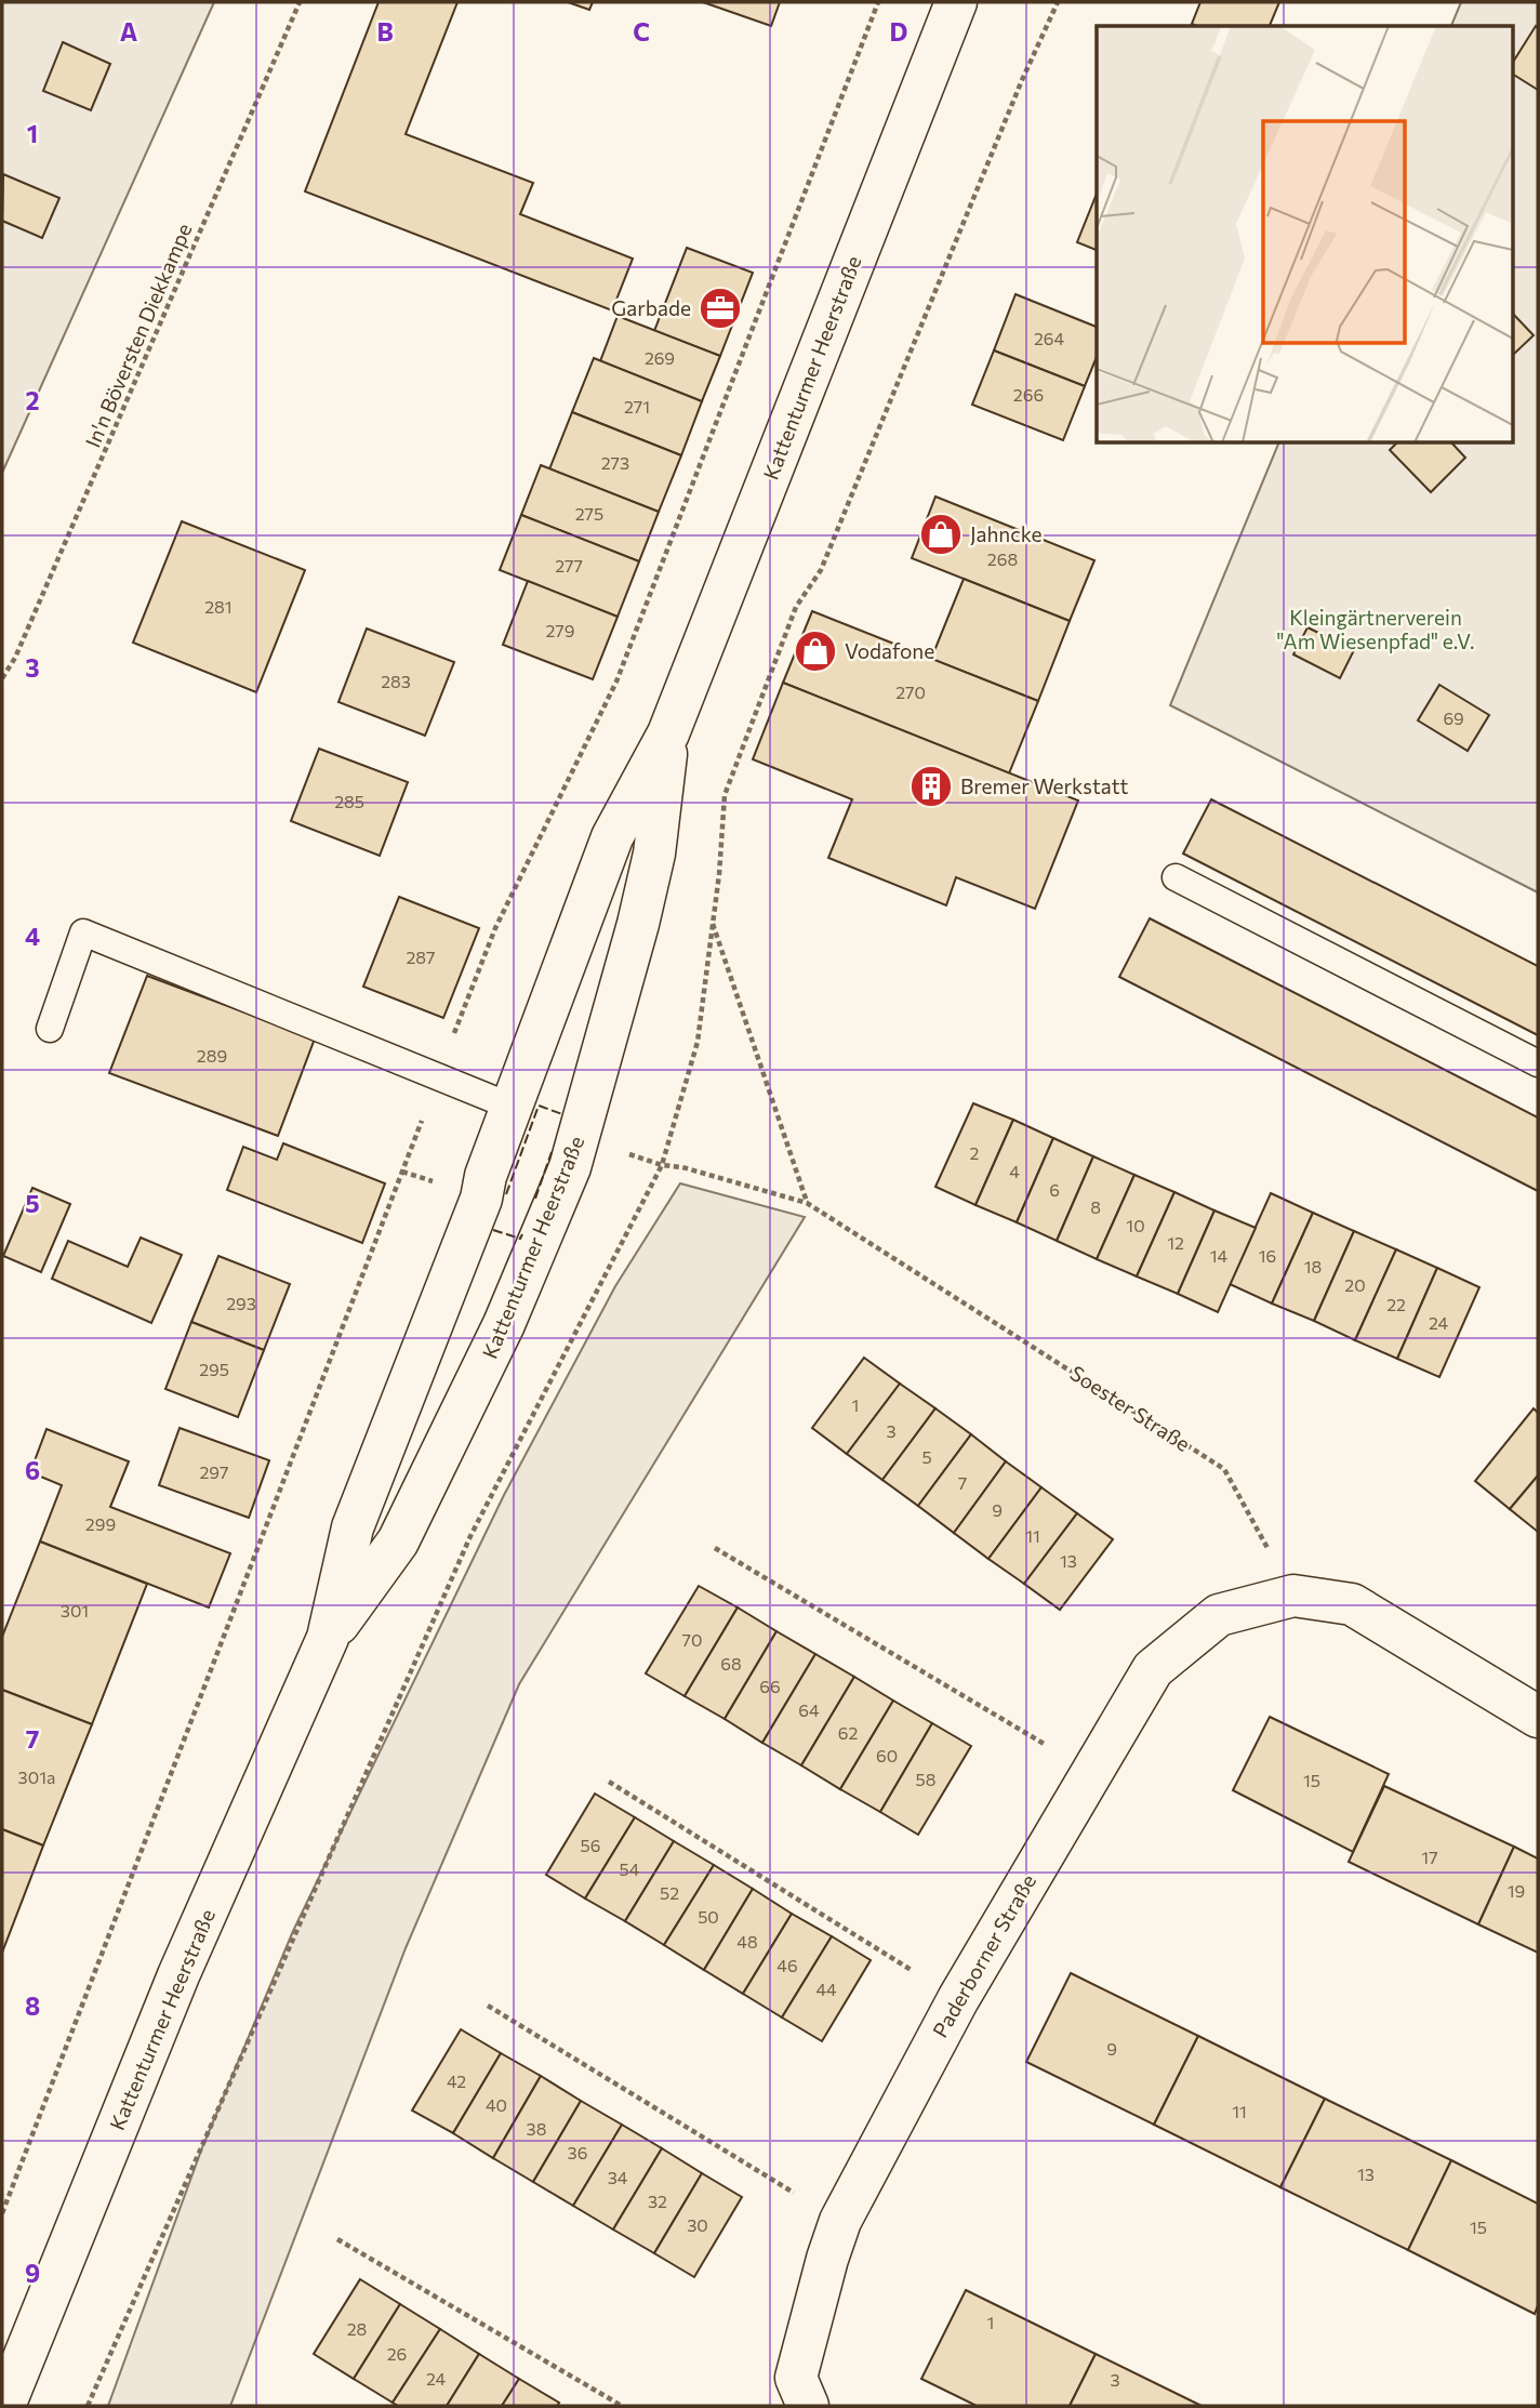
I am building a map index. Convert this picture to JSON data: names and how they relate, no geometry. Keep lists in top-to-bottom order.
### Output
{
  "streets": {
    "main road": ["Kattenturmer Heerstraße", "Paderborner Straße"],
    "path": ["In'n Böversten Diekkampe", "Soester Straße"]
  },
  "crossings": [
    ["Soester Straße", "Paderborner Straße"]
  ],
  "parks": ["Kleingärtnerverein \"Am Wiesenpfad\" e.V."],
  "places": {
    "office": ["Garbade"],
    "shop": ["Jahncke", "Vodafone"],
    "building": ["Bremer Werkstatt"]
  },
  "house_numbers": [
    "264",
    "269",
    "266",
    "271",
    "273",
    "275",
    "268",
    "277",
    "281",
    "279",
    "283",
    "270",
    "69",
    "285",
    "287",
    "289",
    "2",
    "4",
    "6",
    "8",
    "10",
    "12",
    "14",
    "16",
    "18",
    "20",
    "293",
    "22",
    "24",
    "295",
    "1",
    "3",
    "5",
    "297",
    "7",
    "9",
    "299",
    "11",
    "13",
    "301",
    "70",
    "68",
    "66",
    "64",
    "62",
    "60",
    "301a",
    "58",
    "15",
    "56",
    "17",
    "54",
    "19",
    "52",
    "50",
    "48",
    "46",
    "44",
    "9",
    "42",
    "40",
    "11",
    "38",
    "36",
    "13",
    "34",
    "32",
    "30",
    "15",
    "1",
    "28",
    "26",
    "24",
    "3"
  ],
  "grid": {
    "columns": [
      "A",
      "B",
      "C",
      "D"
    ],
    "rows": [
      "1",
      "2",
      "3",
      "4",
      "5",
      "6",
      "7",
      "8",
      "9"
    ]
  }
}
